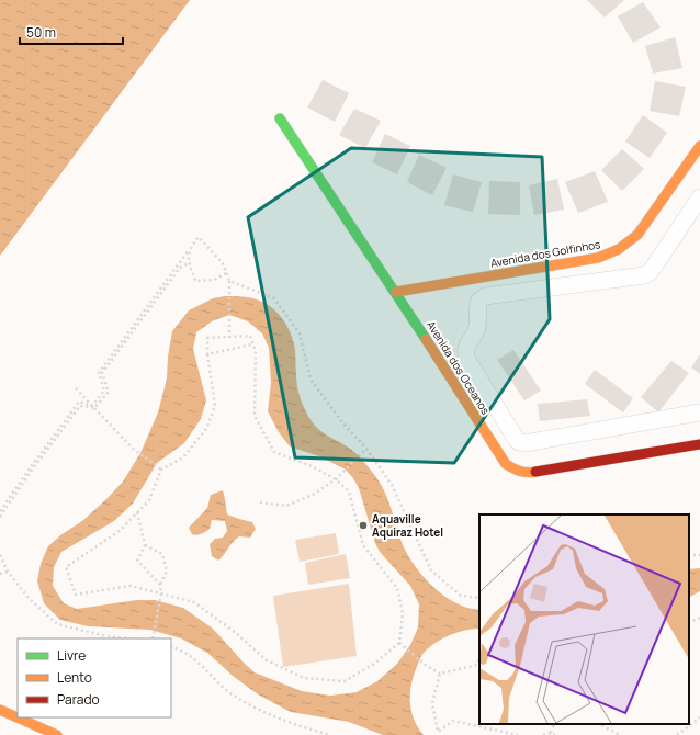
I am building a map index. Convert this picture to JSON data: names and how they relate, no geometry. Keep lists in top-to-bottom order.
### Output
{
  "streets": {
    "street": ["Avenida dos Golfinhos", "Avenida dos Oceanos"]
  },
  "crossings": [
    ["Avenida dos Golfinhos", "Avenida dos Oceanos"]
  ],
  "places": ["Aquaville Aquiraz Hotel"],
  "legend": ["Livre", "Lento", "Parado"],
  "scale_bar": "50 m"
}
